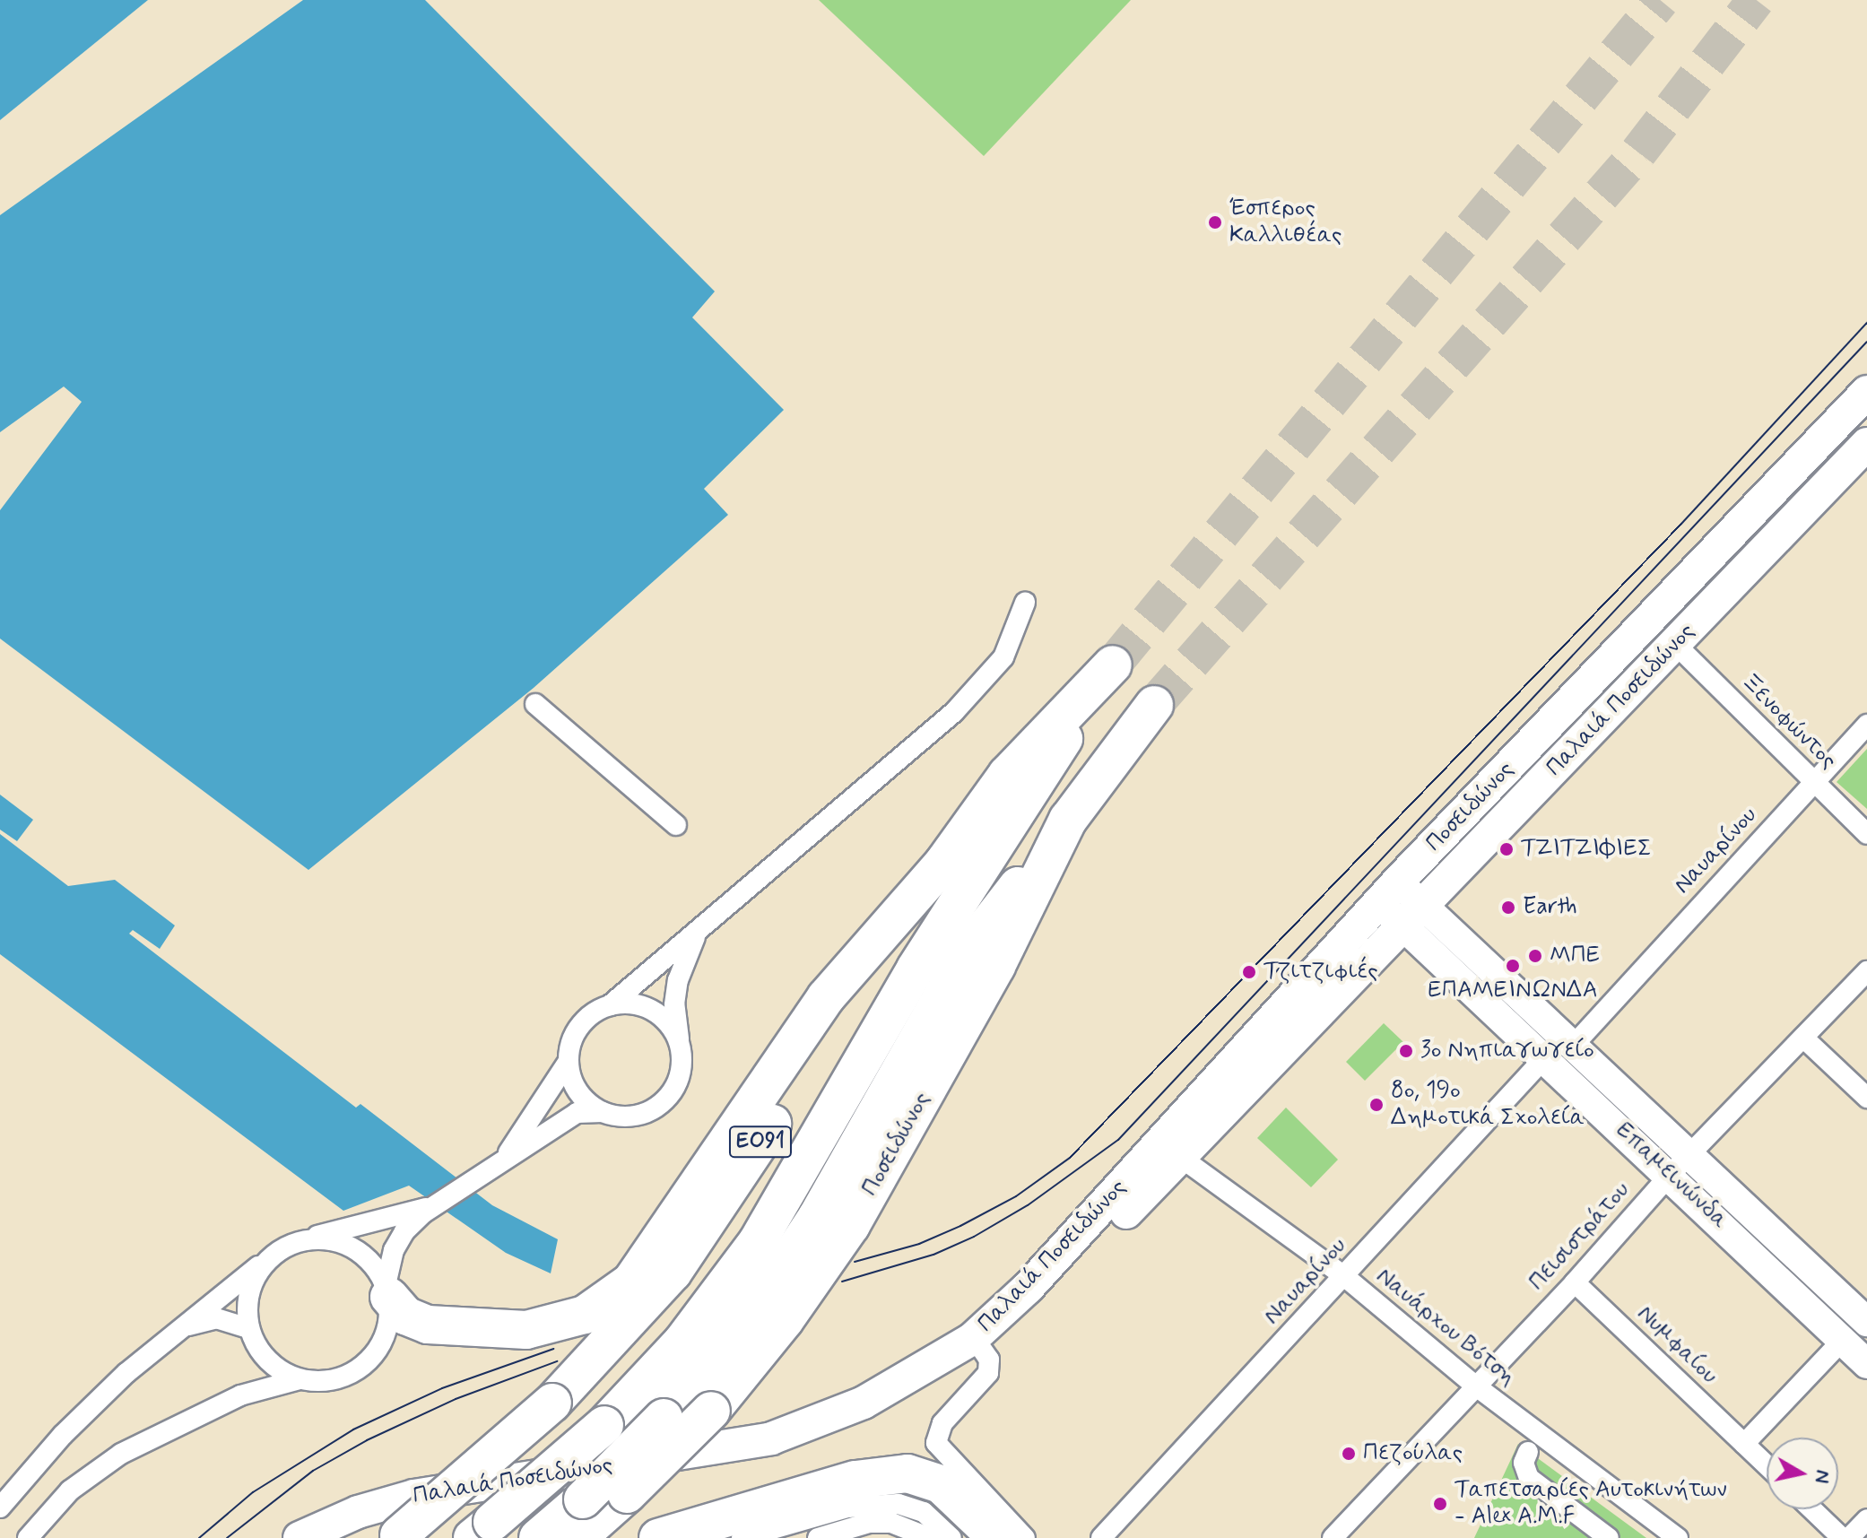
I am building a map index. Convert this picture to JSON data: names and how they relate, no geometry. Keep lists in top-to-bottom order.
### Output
{
  "streets": {
    "highway": ["Ποσειδώνος", "ΕΟ91"],
    "main road": ["Παλαιά Ποσειδώνος", "Επαμεινώνδα"],
    "street": [
      "Ξενοφώντος",
      "Ναυαρίνου",
      "Πεισιστράτου",
      "Ναυάρχου Βότση",
      "Νυμφαίου"
    ]
  },
  "crossings": [
    ["Παλαιά Ποσειδώνος", "Ξενοφώντος"],
    ["Παλαιά Ποσειδώνος", "Ποσειδώνος"],
    ["Παλαιά Ποσειδώνος", "Επαμεινώνδα"],
    ["Παλαιά Ποσειδώνος", "Ναυάρχου Βότση"],
    ["Ξενοφώντος", "Ναυαρίνου"],
    ["Ποσειδώνος", "Επαμεινώνδα"],
    ["Ναυαρίνου", "Επαμεινώνδα"],
    ["Ναυαρίνου", "Ναυάρχου Βότση"],
    ["Επαμεινώνδα", "Πεισιστράτου"],
    ["Πεισιστράτου", "Ναυάρχου Βότση"],
    ["Πεισιστράτου", "Νυμφαίου"]
  ],
  "places": [
    "Έσπερος Καλλιθέας",
    "ΤΖΙΤΖΙΦΙΕΣ",
    "Earth",
    "ΜΠΕ",
    "ΕΠΑΜΕΙΝΩΝΔΑ",
    "Τζιτζιφιές",
    "3ο Νηπιαγωγείο",
    "8ο, 19ο Δημοτικά Σχολεία",
    "Πεζούλας",
    "Ταπετσαρίες Αυτοκινήτων - Alex A.M.F"
  ],
  "north": "right"
}
